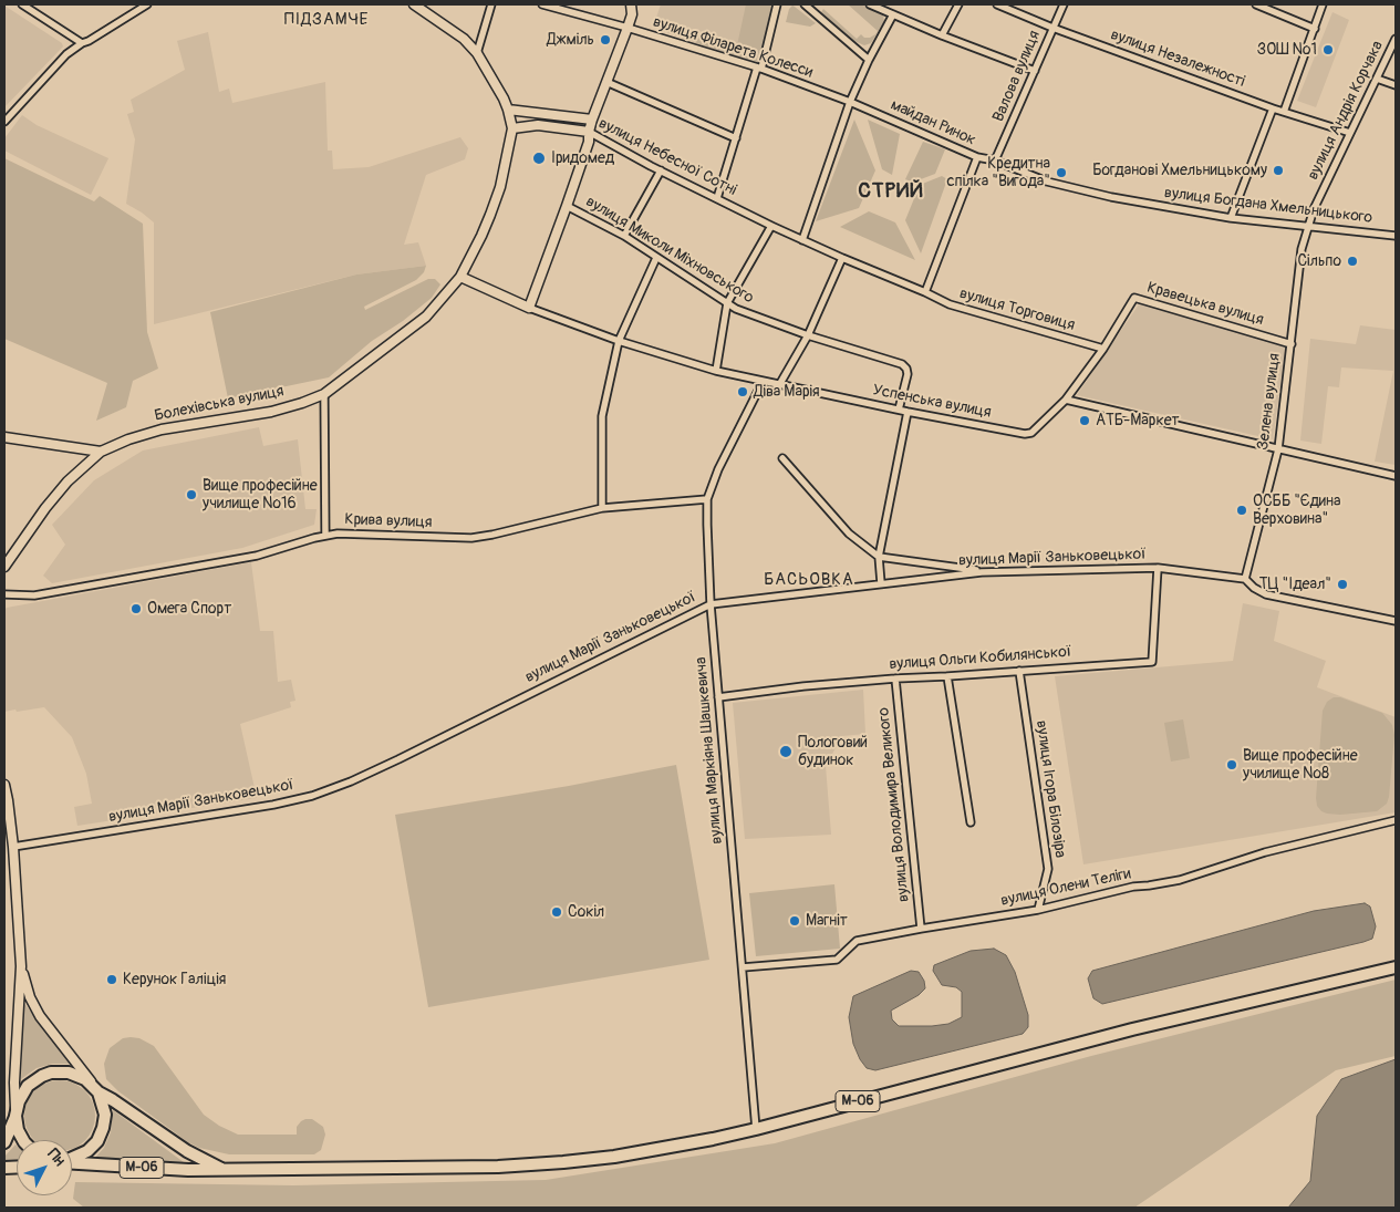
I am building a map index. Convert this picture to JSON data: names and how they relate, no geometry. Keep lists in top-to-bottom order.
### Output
{
  "streets": {
    "highway": ["М-06"],
    "main road": ["вулиця Небесної Сотні", "Успенська вулиця", "Болехівська вулиця"],
    "street": [
      "вулиця Філарета Колесси",
      "вулиця Незалежності",
      "Валова вулиця",
      "вулиця Андрія Корчака",
      "майдан Ринок",
      "вулиця Богдана Хмельницького",
      "вулиця Миколи Міхновського",
      "Кравецька вулиця",
      "вулиця Торговиця",
      "Зелена вулиця",
      "Крива вулиця",
      "вулиця Марії Заньковецької",
      "вулиця Ольги Кобилянської",
      "вулиця Маркіяна Шашкевича",
      "вулиця Ігора Білозіра",
      "вулиця Володимира Великого",
      "вулиця Олени Теліги"
    ]
  },
  "crossings": [
    ["вулиця Філарета Колесси", "майдан Ринок"],
    ["вулиця Незалежності", "Валова вулиця"],
    ["вулиця Незалежності", "вулиця Андрія Корчака"],
    ["Валова вулиця", "вулиця Богдана Хмельницького"],
    ["вулиця Андрія Корчака", "вулиця Богдана Хмельницького"],
    ["вулиця Андрія Корчака", "Зелена вулиця"],
    ["майдан Ринок", "вулиця Богдана Хмельницького"],
    ["майдан Ринок", "вулиця Торговиця"],
    ["вулиця Небесної Сотні", "Болехівська вулиця"],
    ["вулиця Богдана Хмельницького", "Зелена вулиця"],
    ["вулиця Миколи Міхновського", "Успенська вулиця"],
    ["Кравецька вулиця", "вулиця Торговиця"],
    ["Кравецька вулиця", "Успенська вулиця"],
    ["Кравецька вулиця", "Зелена вулиця"],
    ["Успенська вулиця", "Болехівська вулиця"],
    ["Успенська вулиця", "вулиця Маркіяна Шашкевича"],
    ["Зелена вулиця", "вулиця Марії Заньковецької"],
    ["Крива вулиця", "вулиця Маркіяна Шашкевича"],
    ["вулиця Марії Заньковецької", "вулиця Ольги Кобилянської"],
    ["вулиця Марії Заньковецької", "вулиця Маркіяна Шашкевича"],
    ["вулиця Ольги Кобилянської", "вулиця Маркіяна Шашкевича"],
    ["вулиця Ольги Кобилянської", "вулиця Ігора Білозіра"],
    ["вулиця Ольги Кобилянської", "вулиця Володимира Великого"],
    ["вулиця Маркіяна Шашкевича", "вулиця Олени Теліги"],
    ["вулиця Маркіяна Шашкевича", "М-06"],
    ["вулиця Ігора Білозіра", "вулиця Олени Теліги"],
    ["вулиця Володимира Великого", "вулиця Олени Теліги"]
  ],
  "districts": ["ПІДЗАМЧЕ", "СТРИЙ", "БАСЬОВКА"],
  "places": [
    "Джміль",
    "ЗОШ №1",
    "Іридомед",
    "Богданові Хмельницькому",
    "Кредитна спілка \"Вигода\"",
    "Сільпо",
    "Діва Марія",
    "АТБ-Маркет",
    "Вище професійне училище №16",
    "ОСББ \"Єдина Верховина\"",
    "ТЦ \"Ідеал\"",
    "Омега Спорт",
    "Пологовий будинок",
    "Вище професійне училище №8",
    "Сокіл",
    "Магніт",
    "Керунок Галіція"
  ],
  "north": "top right"
}
